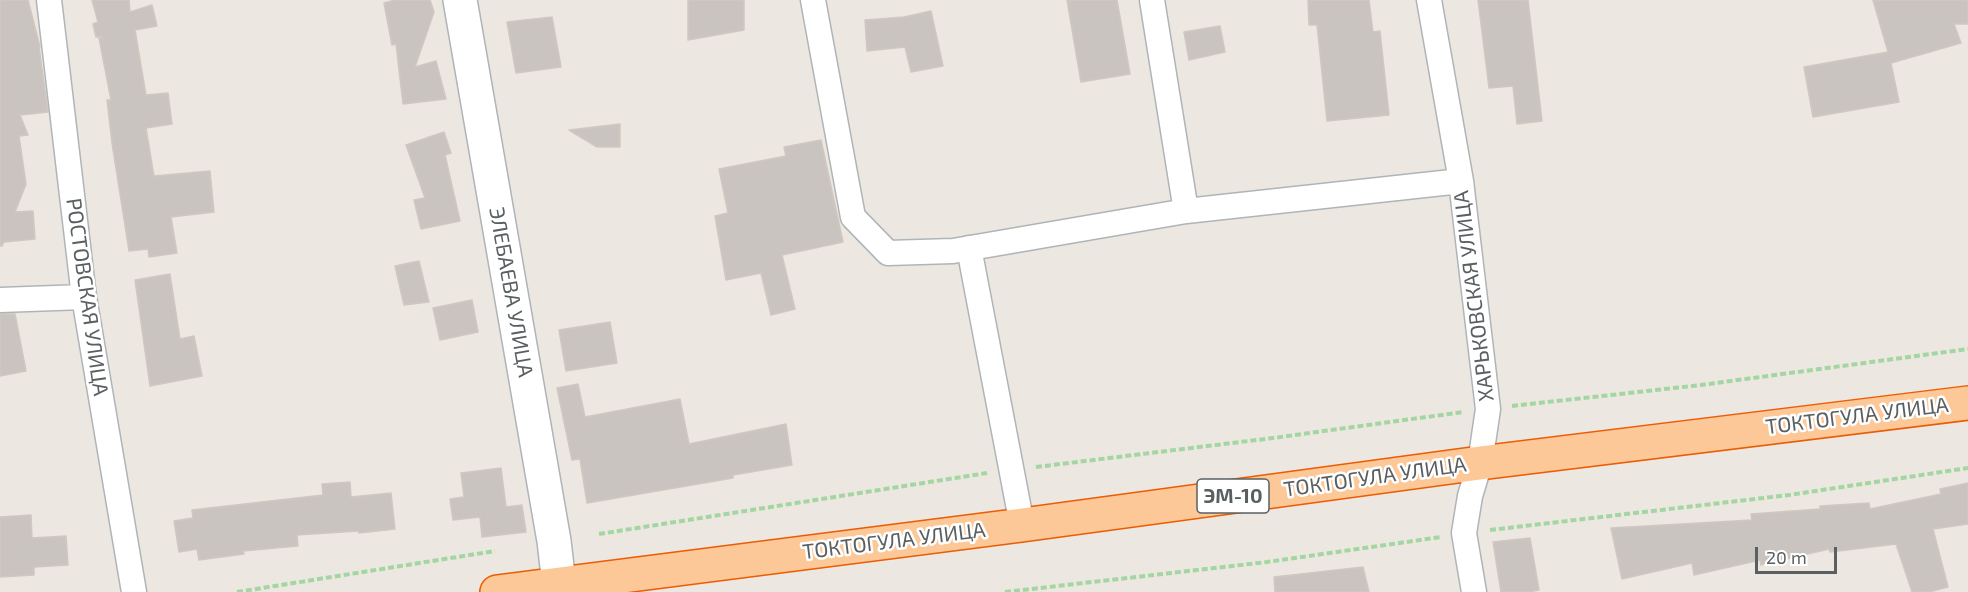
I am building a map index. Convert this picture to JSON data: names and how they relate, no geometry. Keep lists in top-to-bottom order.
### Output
{
  "streets": {
    "highway": ["ТОКТОГУЛА УЛИЦА", "ЭМ-10"],
    "main road": ["ЭЛЕБАЕВА УЛИЦА"],
    "street": ["ХАРЬКОВСКАЯ УЛИЦА", "РОСТОВСКАЯ УЛИЦА"]
  },
  "crossings": [
    ["ЭЛЕБАЕВА УЛИЦА", "ТОКТОГУЛА УЛИЦА"],
    ["ХАРЬКОВСКАЯ УЛИЦА", "ТОКТОГУЛА УЛИЦА"]
  ],
  "scale_bar": "20 m"
}
